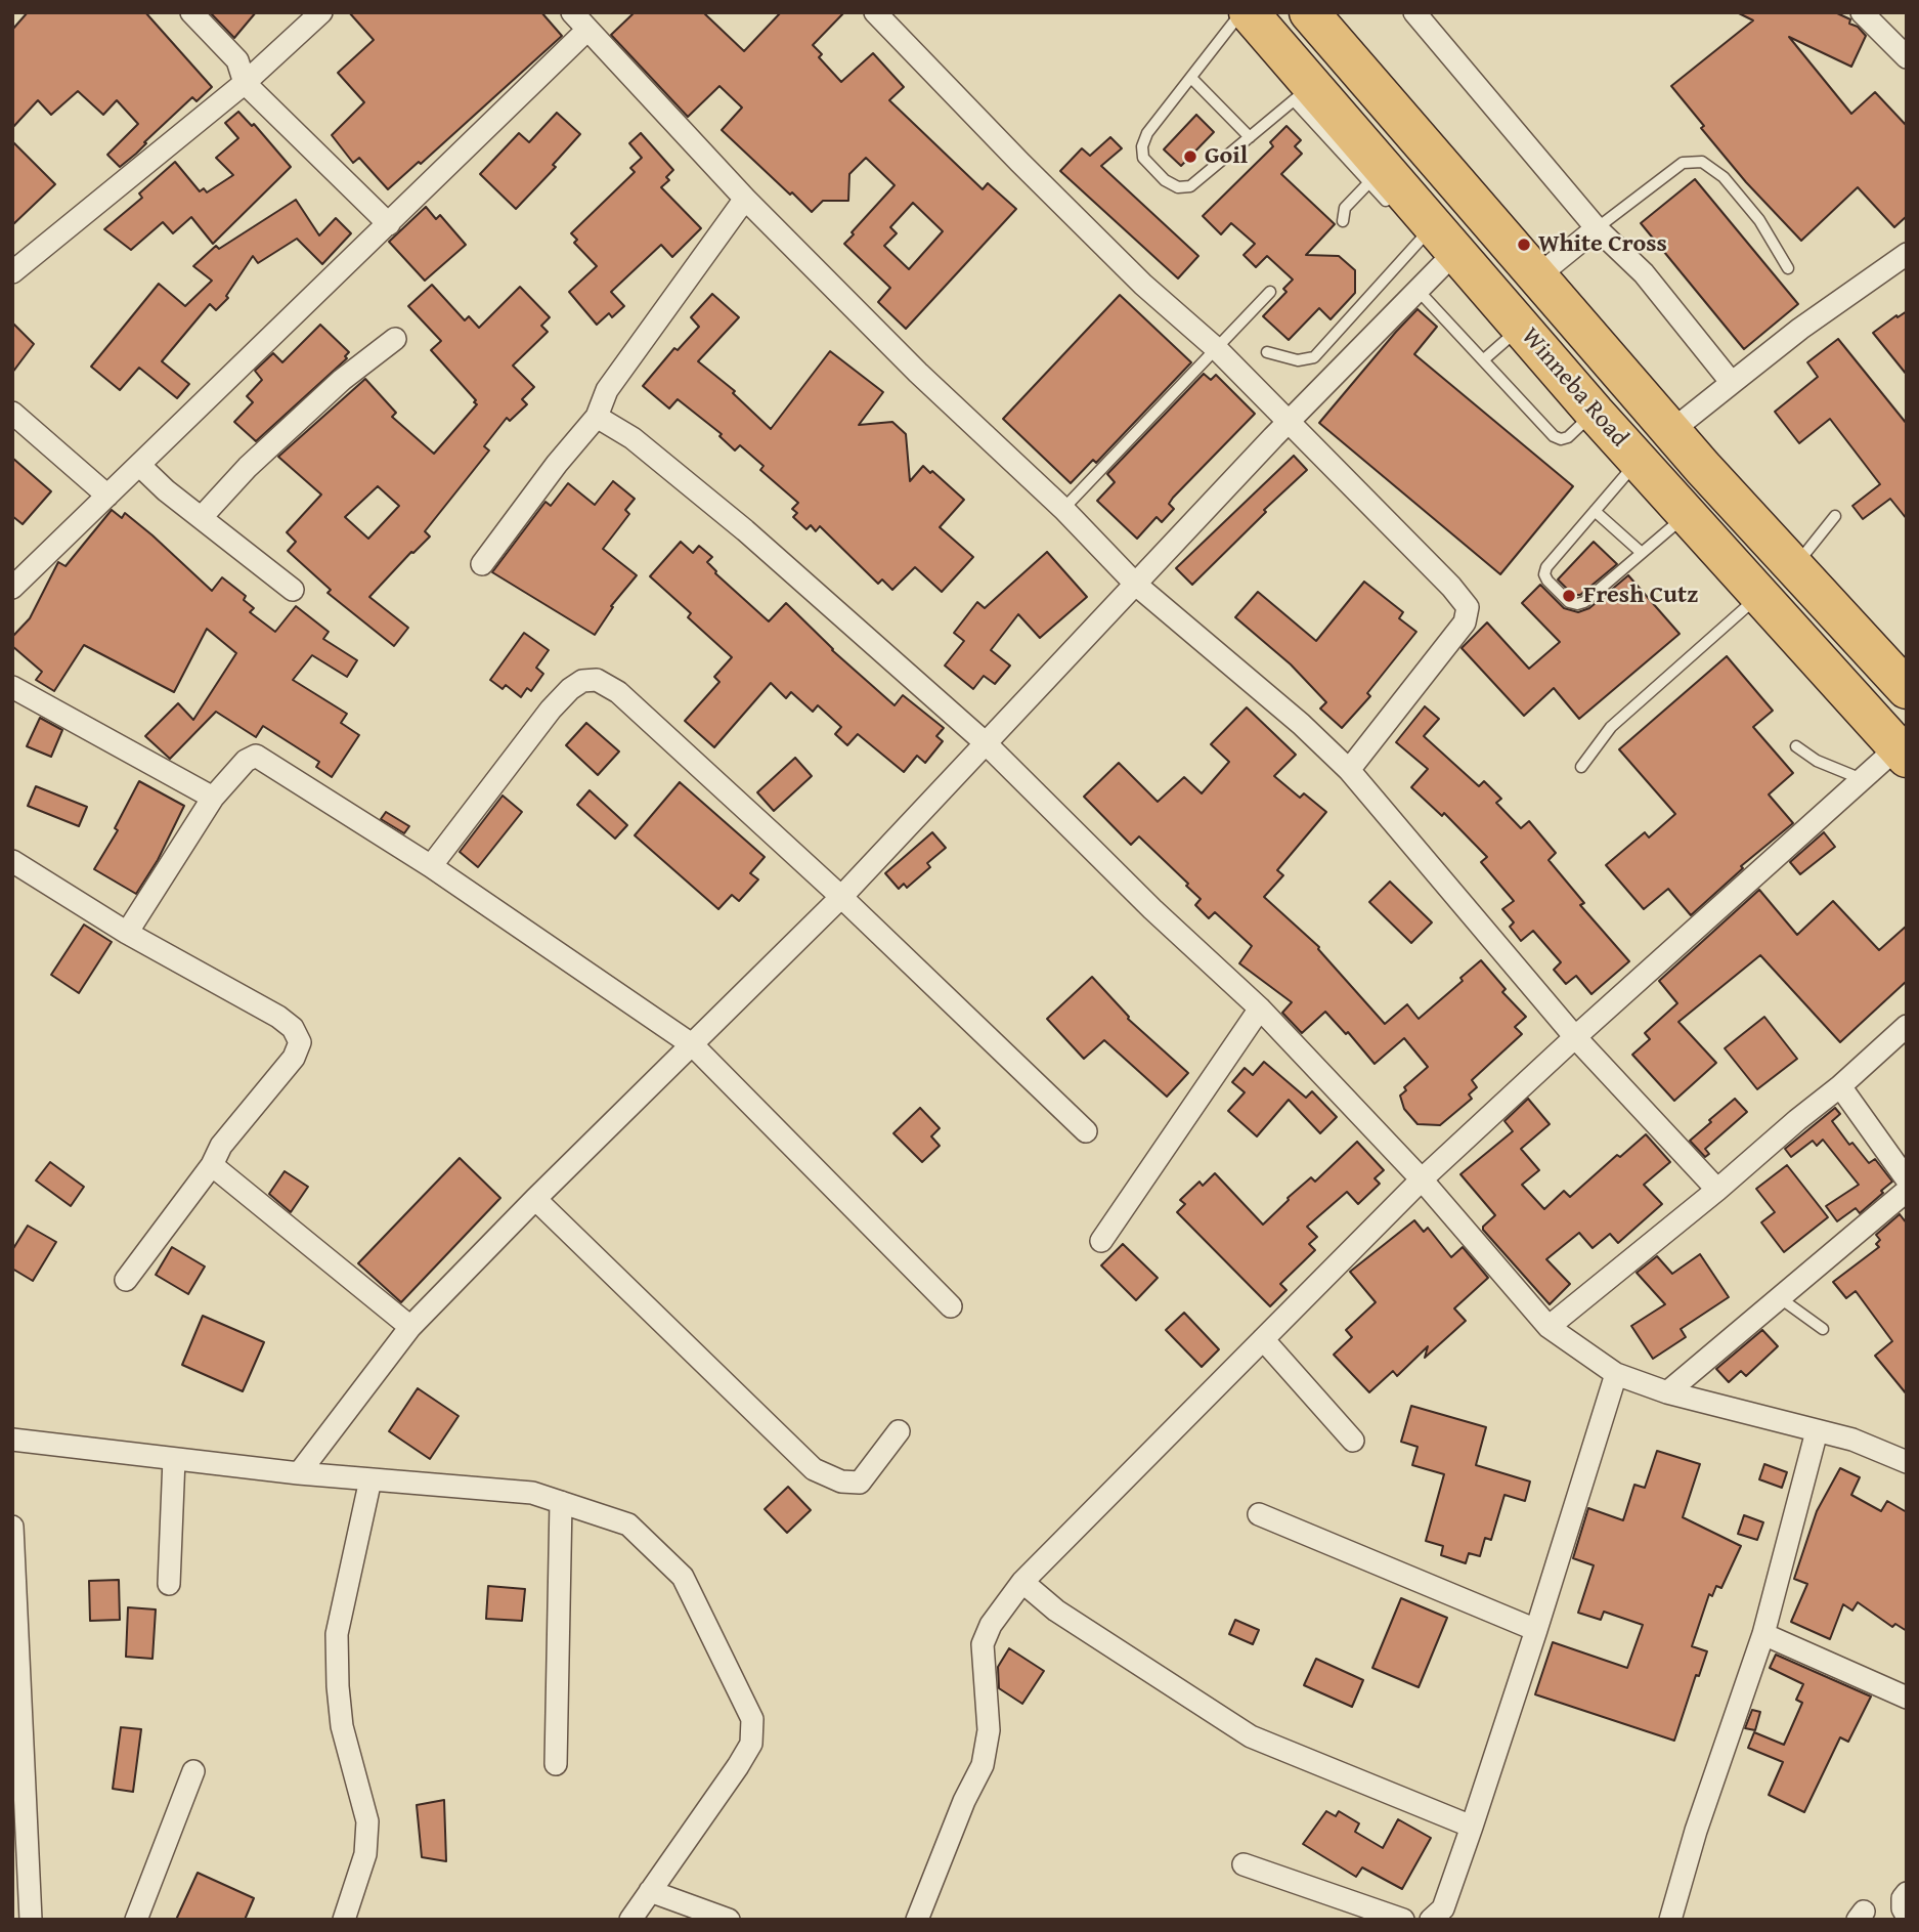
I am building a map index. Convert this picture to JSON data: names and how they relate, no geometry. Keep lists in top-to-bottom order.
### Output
{
  "streets": {
    "highway": ["Winneba Road"]
  },
  "places": ["Goil", "White Cross", "Fresh Cutz"]
}
